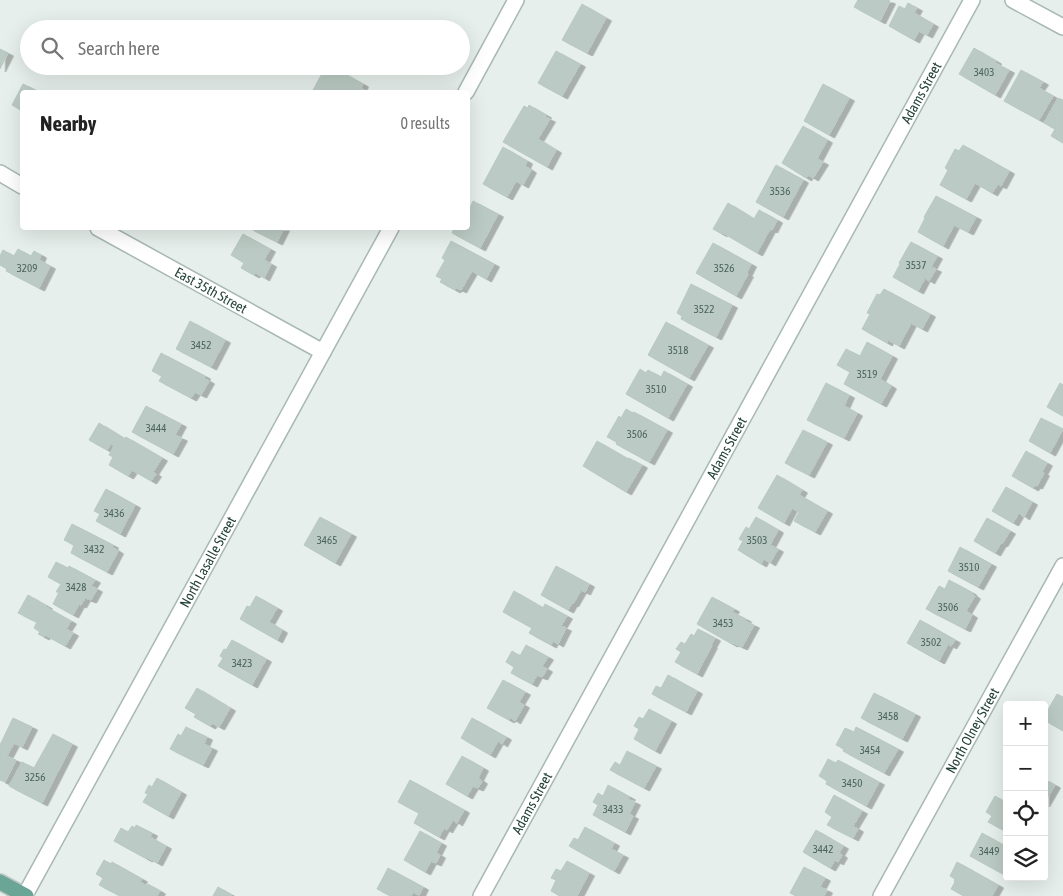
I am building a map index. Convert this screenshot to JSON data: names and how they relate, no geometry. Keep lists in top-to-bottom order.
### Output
{
  "streets": {
    "street": [
      "Adams Street",
      "East 35th Street",
      "North Lasalle Street",
      "North Olney Street"
    ]
  },
  "crossings": [
    ["East 35th Street", "North Lasalle Street"]
  ],
  "house_numbers": [
    "3403",
    "3536",
    "3537",
    "3209",
    "3526",
    "3522",
    "3452",
    "3518",
    "3519",
    "3510",
    "3444",
    "3506",
    "3436",
    "3465",
    "3503",
    "3432",
    "3510",
    "3428",
    "3506",
    "3453",
    "3502",
    "3423",
    "3458",
    "3454",
    "3256",
    "3450",
    "3433",
    "3442",
    "3449"
  ],
  "page": {
    "search": "Search here",
    "heading": ["Nearby", "0 results"],
    "map_buttons": ["+", "−"]
  }
}
